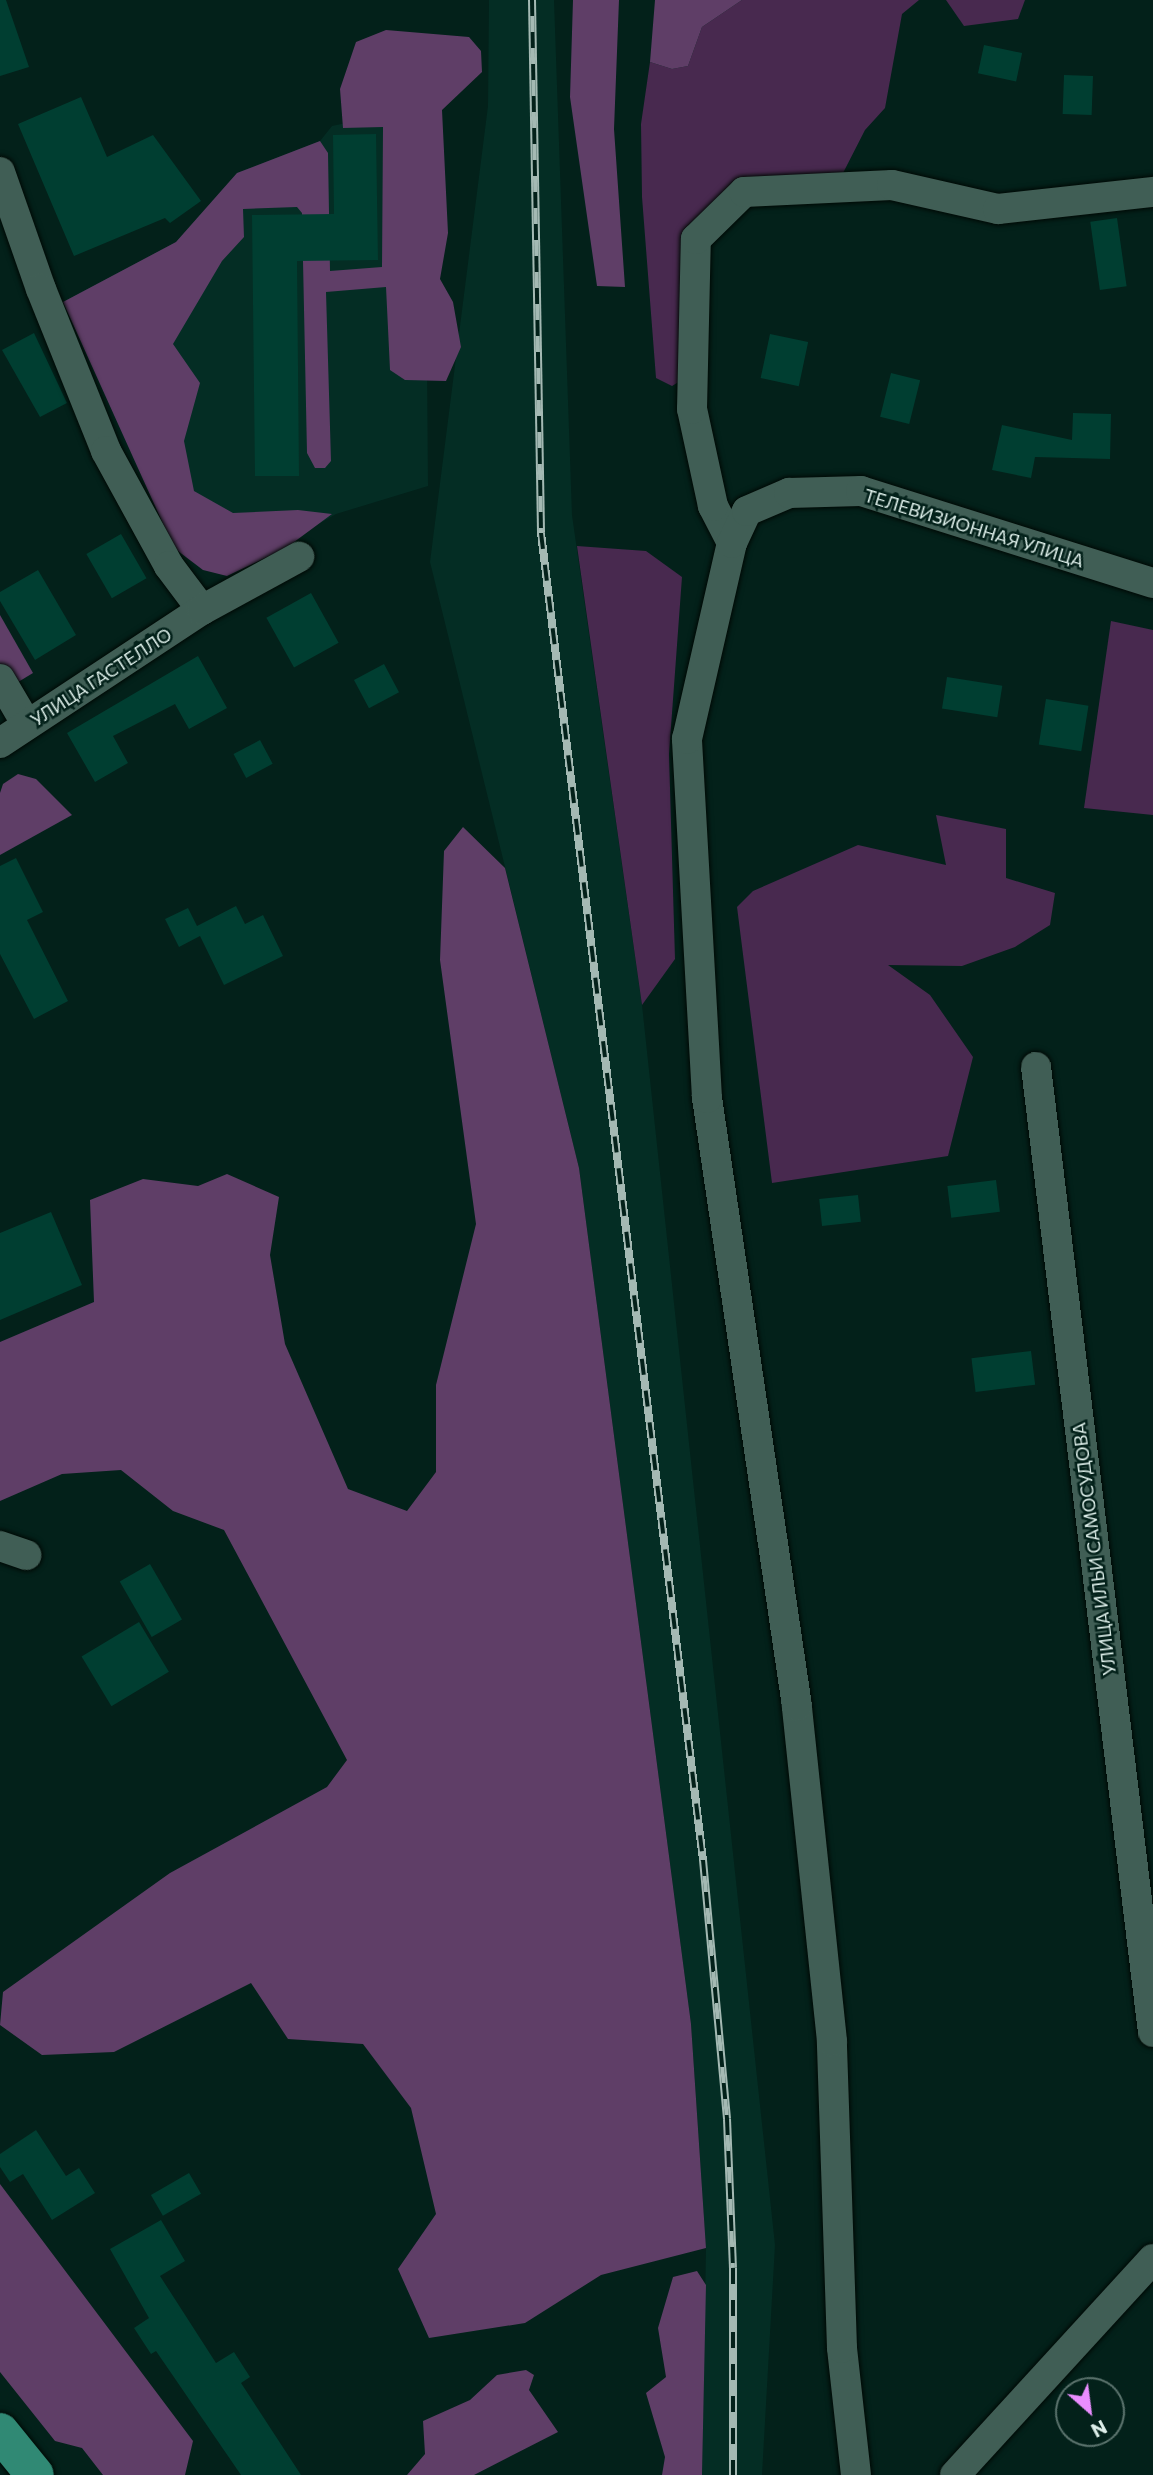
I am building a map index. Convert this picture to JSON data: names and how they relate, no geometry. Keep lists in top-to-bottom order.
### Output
{
  "streets": {
    "street": ["ТЕЛЕВИЗИОННАЯ УЛИЦА", "УЛИЦА ГАСТЕЛЛО", "УЛИЦА ИЛЬИ САМОСУДОВА"]
  },
  "north": "bottom right"
}
